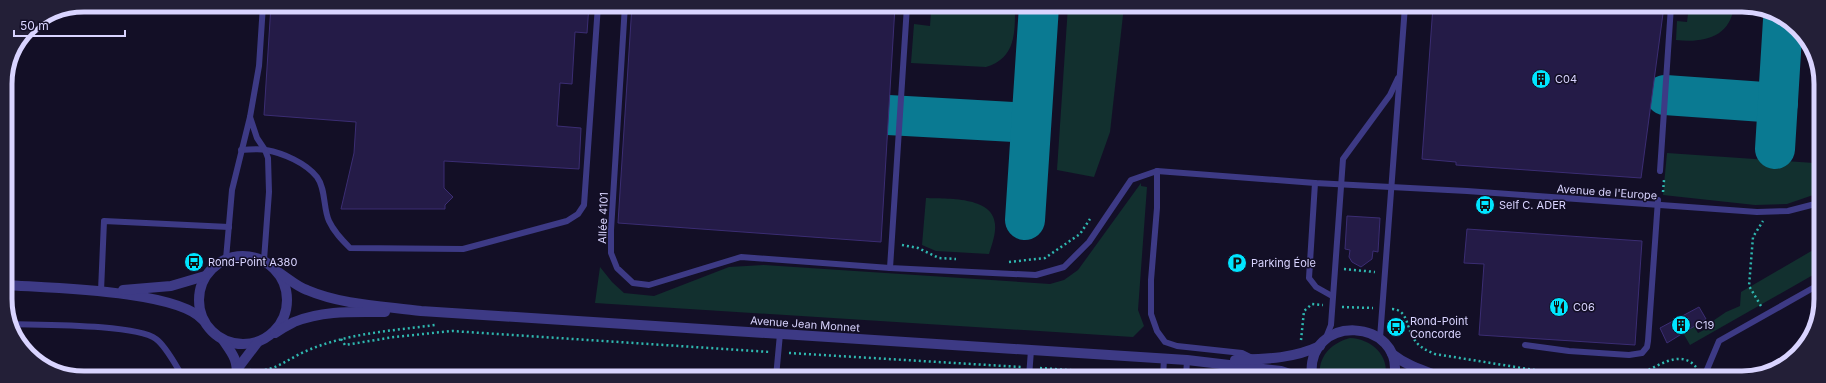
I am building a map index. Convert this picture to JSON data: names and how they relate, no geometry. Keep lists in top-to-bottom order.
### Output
{
  "streets": {
    "street": ["Avenue Jean Monnet"],
    "lane": ["Avenue de l'Europe", "Allée 4101"]
  },
  "crossings": [
    ["Avenue de l'Europe", "Allée 4101"]
  ],
  "places": {
    "building": ["C04", "C19"],
    "bus stop": ["Self C. ADER", "Rond-Point A380", "Rond-Point Concorde"],
    "parking": ["Parking Éole"],
    "restaurant": ["C06"]
  },
  "scale_bar": "50 m"
}
